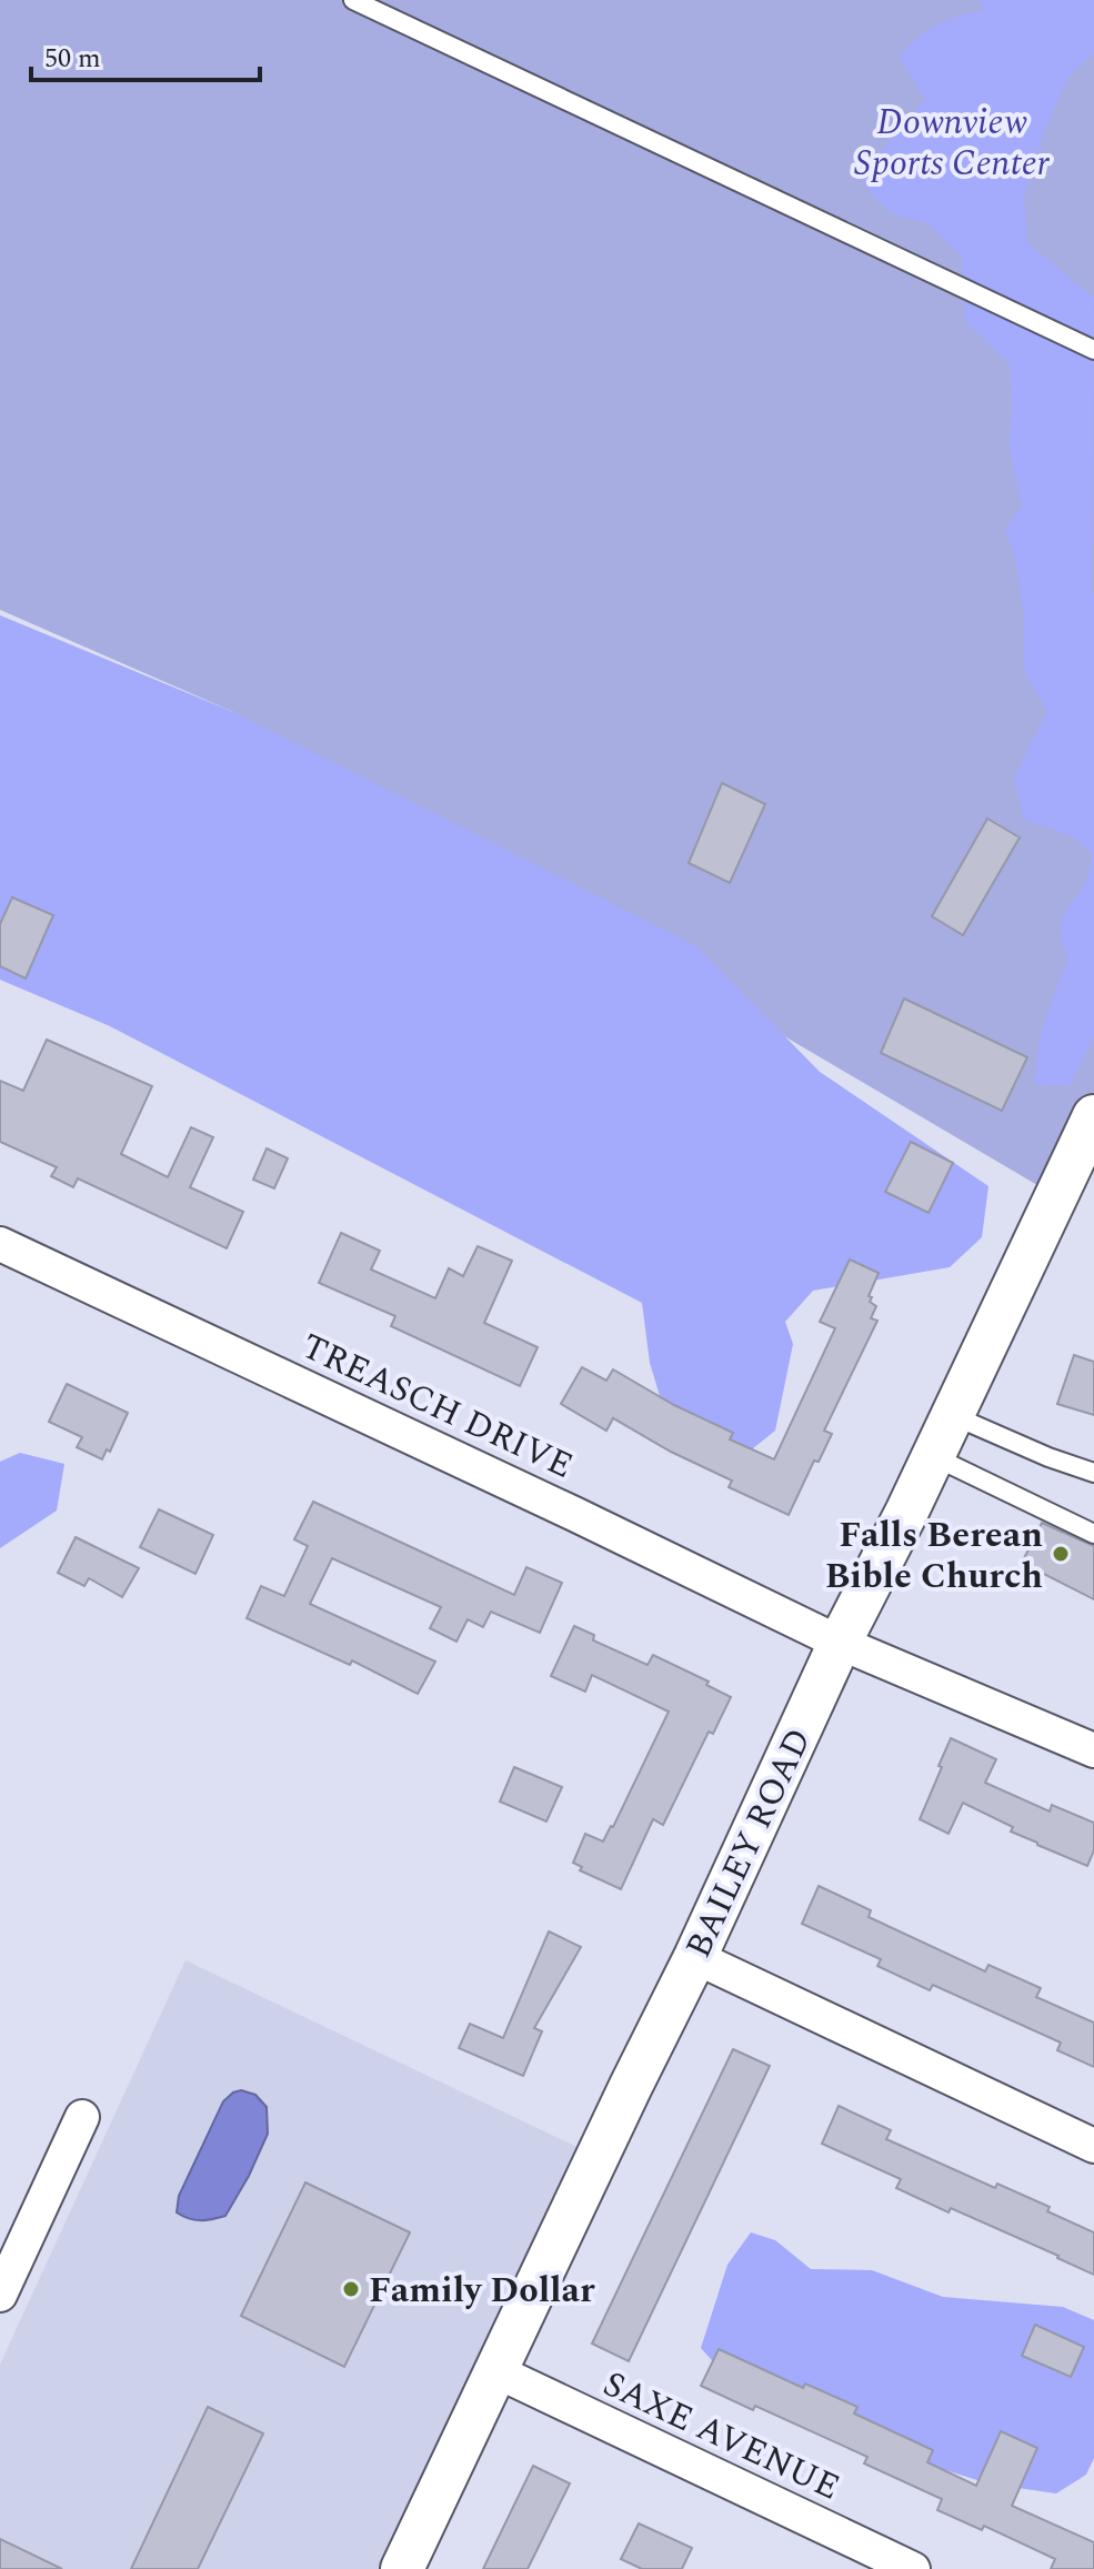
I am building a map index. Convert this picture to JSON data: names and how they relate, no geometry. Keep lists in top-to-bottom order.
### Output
{
  "streets": {
    "street": ["TREASCH DRIVE", "BAILEY ROAD", "SAXE AVENUE"]
  },
  "crossings": [
    ["TREASCH DRIVE", "BAILEY ROAD"],
    ["BAILEY ROAD", "SAXE AVENUE"]
  ],
  "parks": ["Downview Sports Center"],
  "places": ["Falls Berean Bible Church", "Family Dollar"],
  "scale_bar": "50 m"
}
